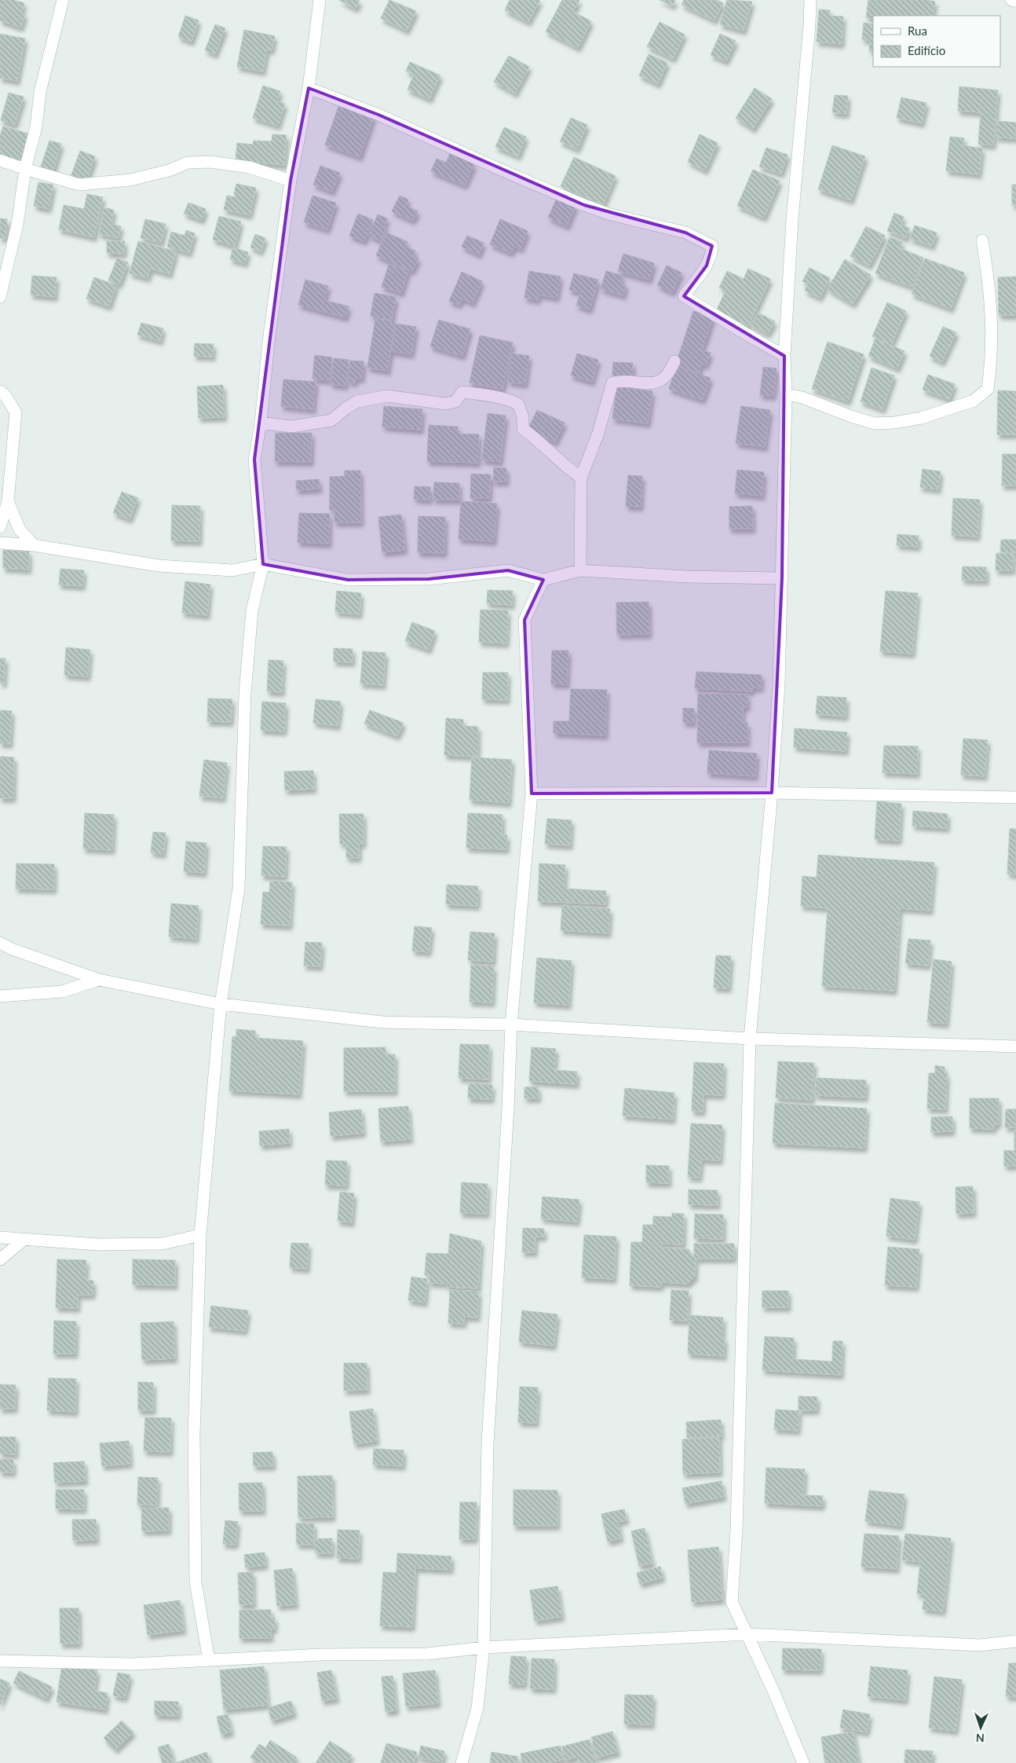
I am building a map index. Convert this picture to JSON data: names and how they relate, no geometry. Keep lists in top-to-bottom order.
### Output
{
  "legend": ["Rua", "Edifício"],
  "north": "bottom"
}
